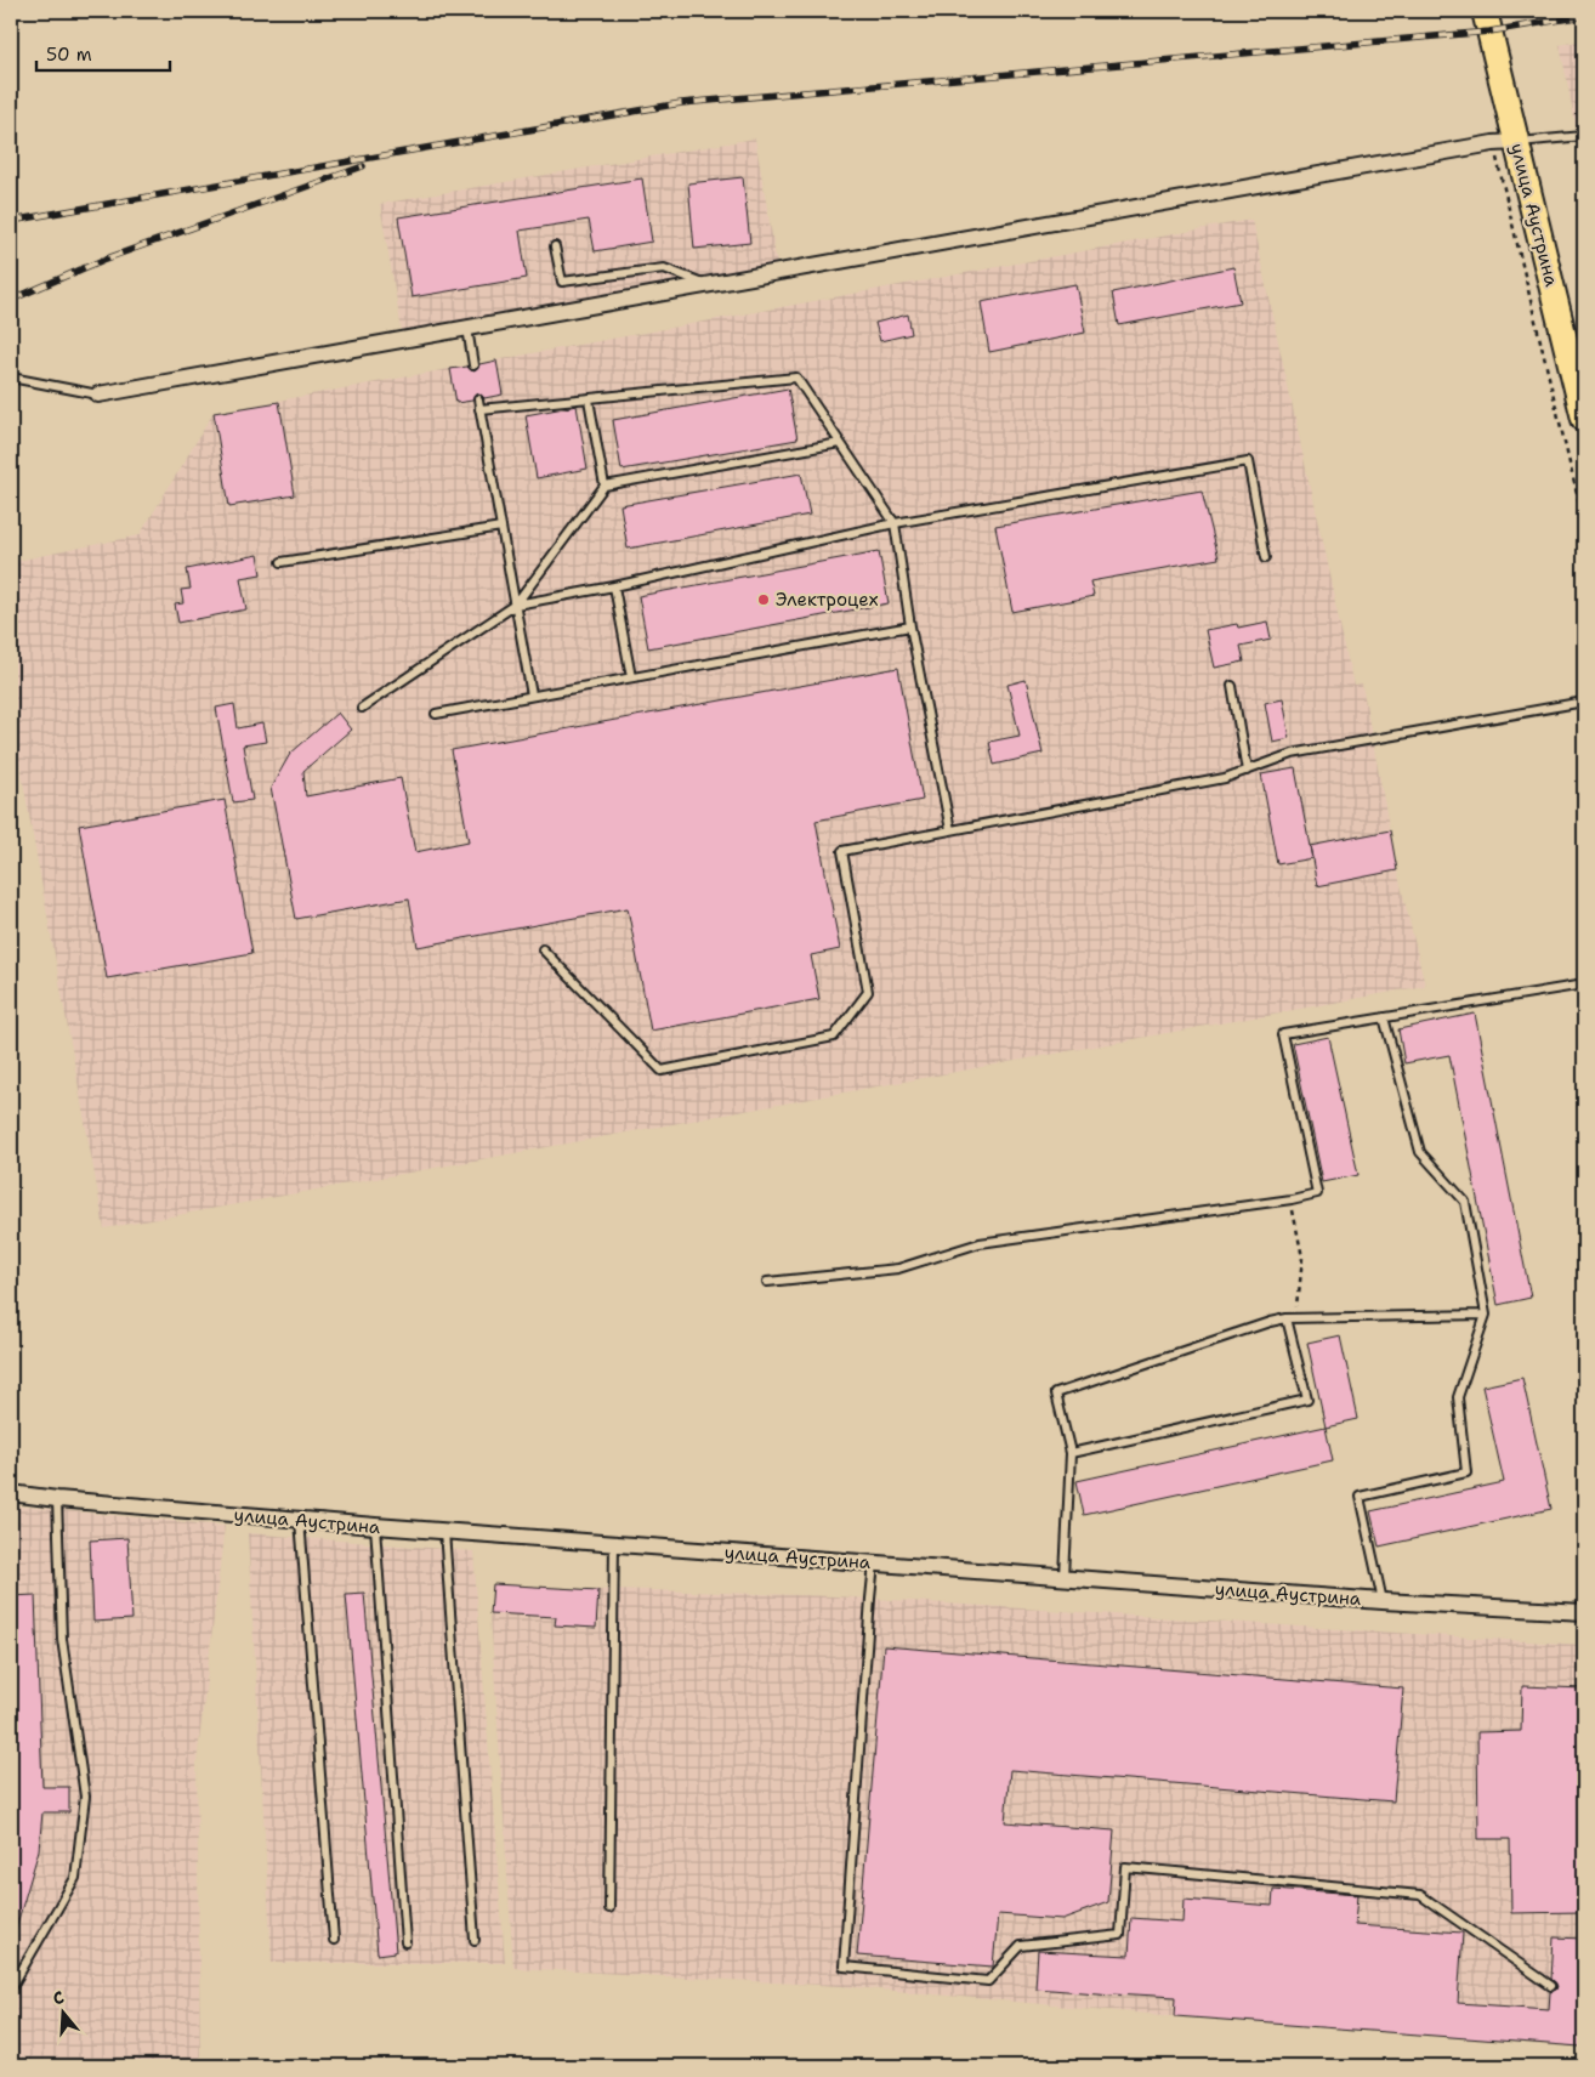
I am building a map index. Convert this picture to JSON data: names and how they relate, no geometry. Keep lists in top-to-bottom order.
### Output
{
  "streets": {
    "main road": ["улица Аустрина"]
  },
  "places": ["Электроцех"],
  "scale_bar": "50 m",
  "north": "top"
}
